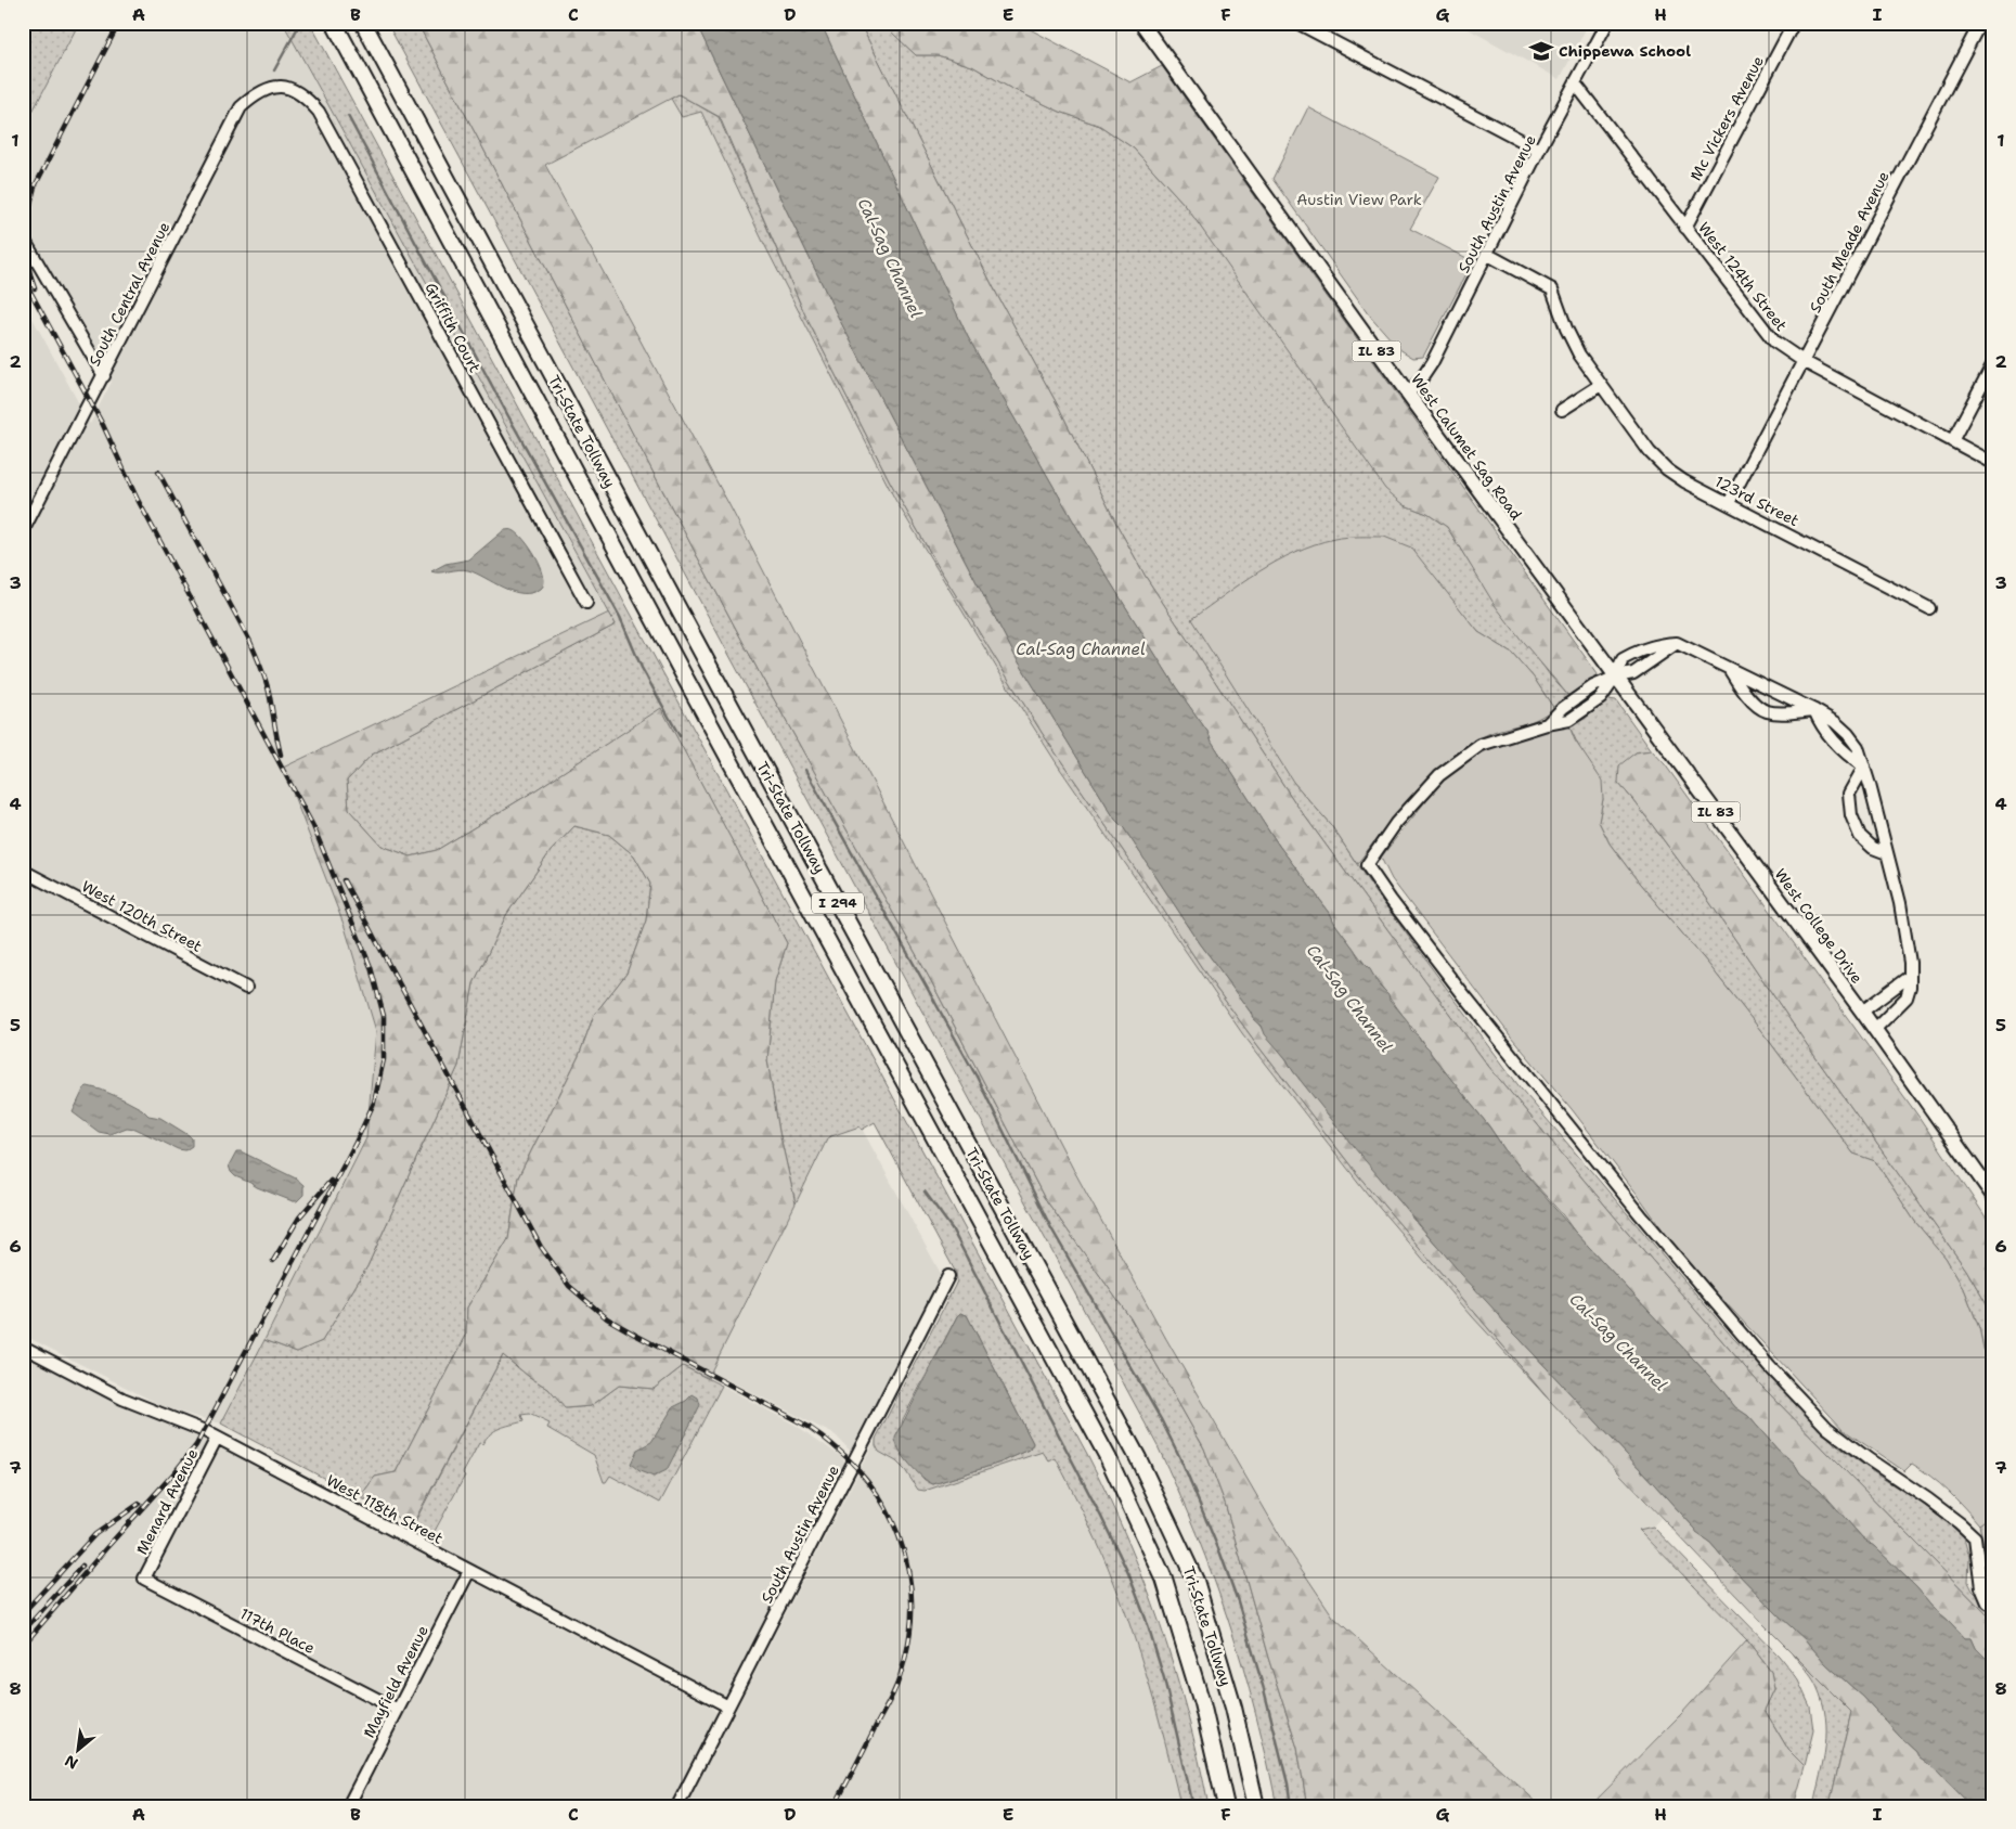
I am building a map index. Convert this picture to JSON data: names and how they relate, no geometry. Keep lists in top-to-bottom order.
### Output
{
  "streets": {
    "highway": ["Tri-State Tollway", "I 294"],
    "main road": ["IL 83", "West Calumet Sag Road", "West College Drive"],
    "street": [
      "Mc Vickers Avenue",
      "South Austin Avenue",
      "South Meade Avenue",
      "West 124th Street",
      "South Central Avenue",
      "Griffith Court",
      "123rd Street",
      "West 120th Street",
      "Menard Avenue",
      "West 118th Street",
      "117th Place",
      "Mayfield Avenue"
    ]
  },
  "crossings": [
    ["Mc Vickers Avenue", "West 124th Street"],
    ["South Austin Avenue", "West 124th Street"],
    ["South Austin Avenue", "West Calumet Sag Road"],
    ["South Austin Avenue", "123rd Street"],
    ["South Austin Avenue", "West 118th Street"],
    ["South Meade Avenue", "West 124th Street"],
    ["South Meade Avenue", "123rd Street"],
    ["South Central Avenue", "Griffith Court"],
    ["West Calumet Sag Road", "West College Drive"],
    ["Menard Avenue", "West 118th Street"],
    ["Menard Avenue", "117th Place"],
    ["West 118th Street", "Mayfield Avenue"],
    ["117th Place", "Mayfield Avenue"]
  ],
  "water": ["Cal-Sag Channel"],
  "parks": ["Austin View Park"],
  "places": {
    "school or university": ["Chippewa School"]
  },
  "north": "bottom left",
  "grid": {
    "columns": [
      "A",
      "B",
      "C",
      "D",
      "E",
      "F",
      "G",
      "H",
      "I"
    ],
    "rows": [
      "1",
      "2",
      "3",
      "4",
      "5",
      "6",
      "7",
      "8"
    ]
  }
}
